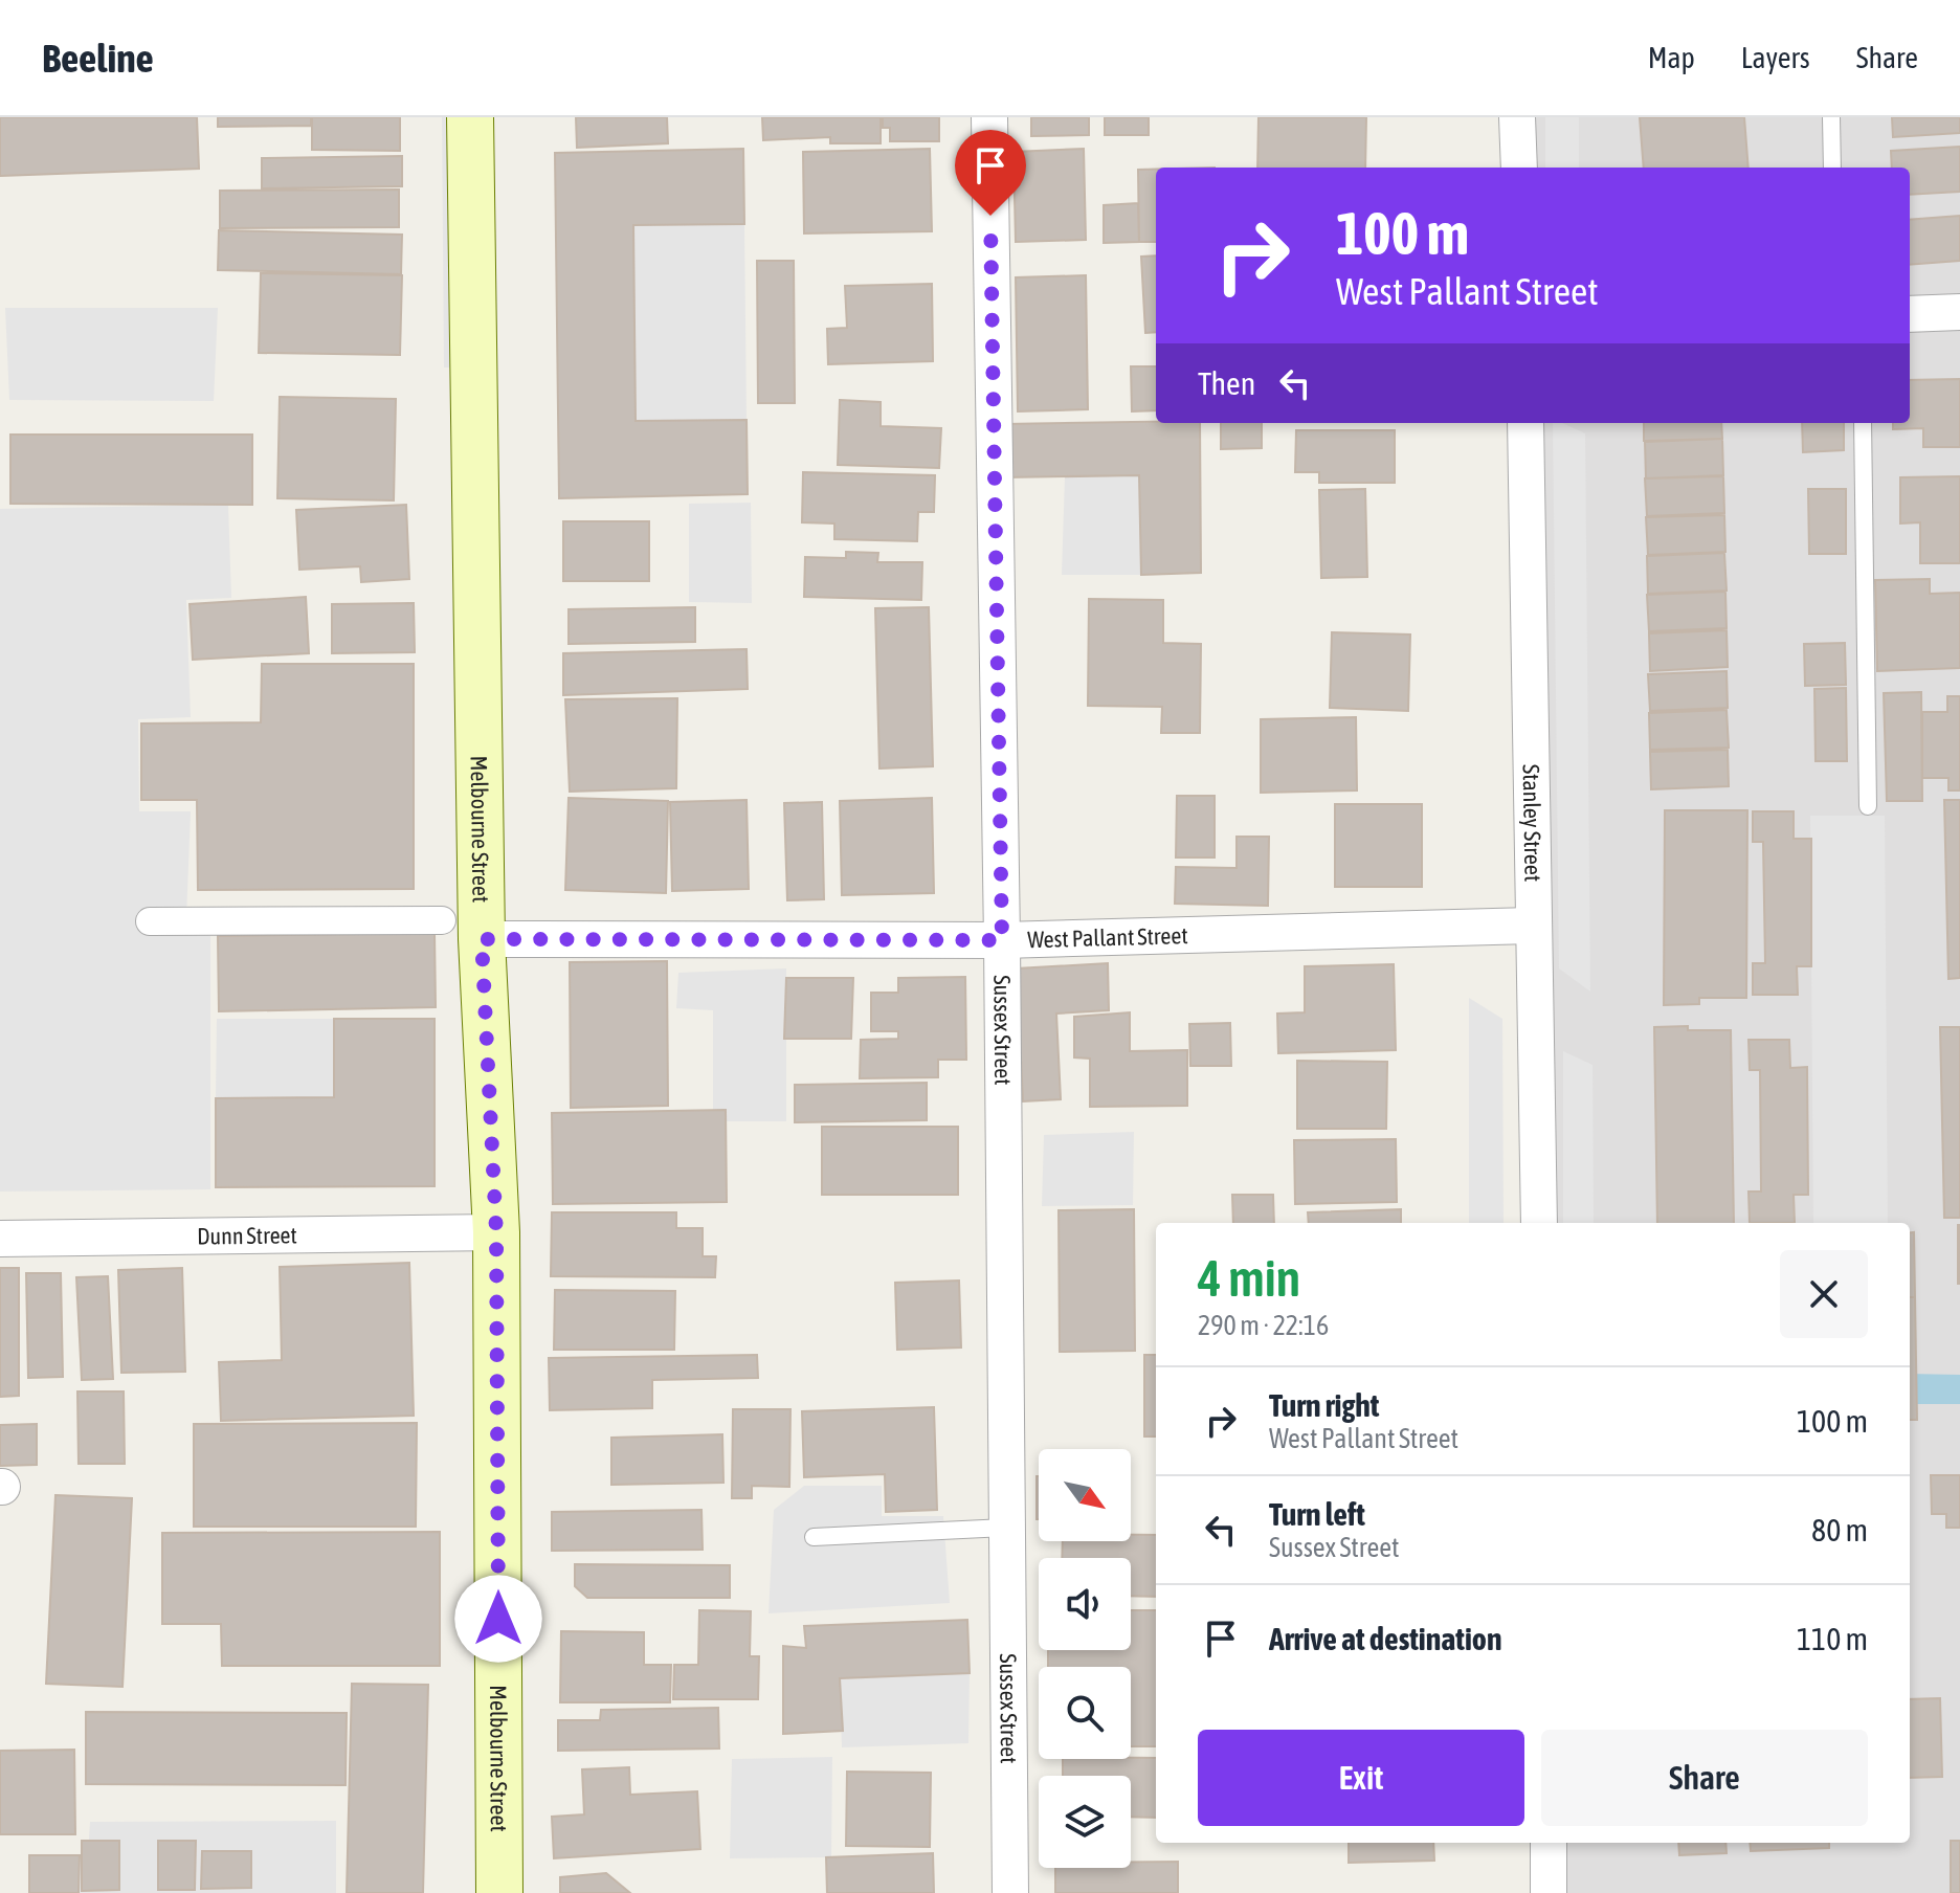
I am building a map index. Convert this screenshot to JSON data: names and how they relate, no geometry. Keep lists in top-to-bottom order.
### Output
{
  "streets": {
    "main road": ["Melbourne Street"],
    "street": [
      "Stanley Street",
      "West Pallant Street",
      "Sussex Street",
      "Dunn Street"
    ]
  },
  "crossings": [
    ["Stanley Street", "West Pallant Street"],
    ["Melbourne Street", "West Pallant Street"],
    ["Melbourne Street", "Dunn Street"],
    ["West Pallant Street", "Sussex Street"]
  ],
  "north": "bottom right",
  "page": {
    "header": "Beeline",
    "nav": ["Map", "Layers", "Share"],
    "turn": ["100 m", "West Pallant Street"],
    "then": "Then",
    "heading": ["4 min", "290 m · 22:16"],
    "list": [
      {
        "name": "Turn right",
        "note": "West Pallant Street",
        "value": "100 m"
      },
      {
        "name": "Turn left",
        "note": "Sussex Street",
        "value": "80 m"
      },
      {
        "name": "Arrive at destination",
        "value": "110 m"
      }
    ],
    "buttons": ["Exit", "Share"]
  }
}
